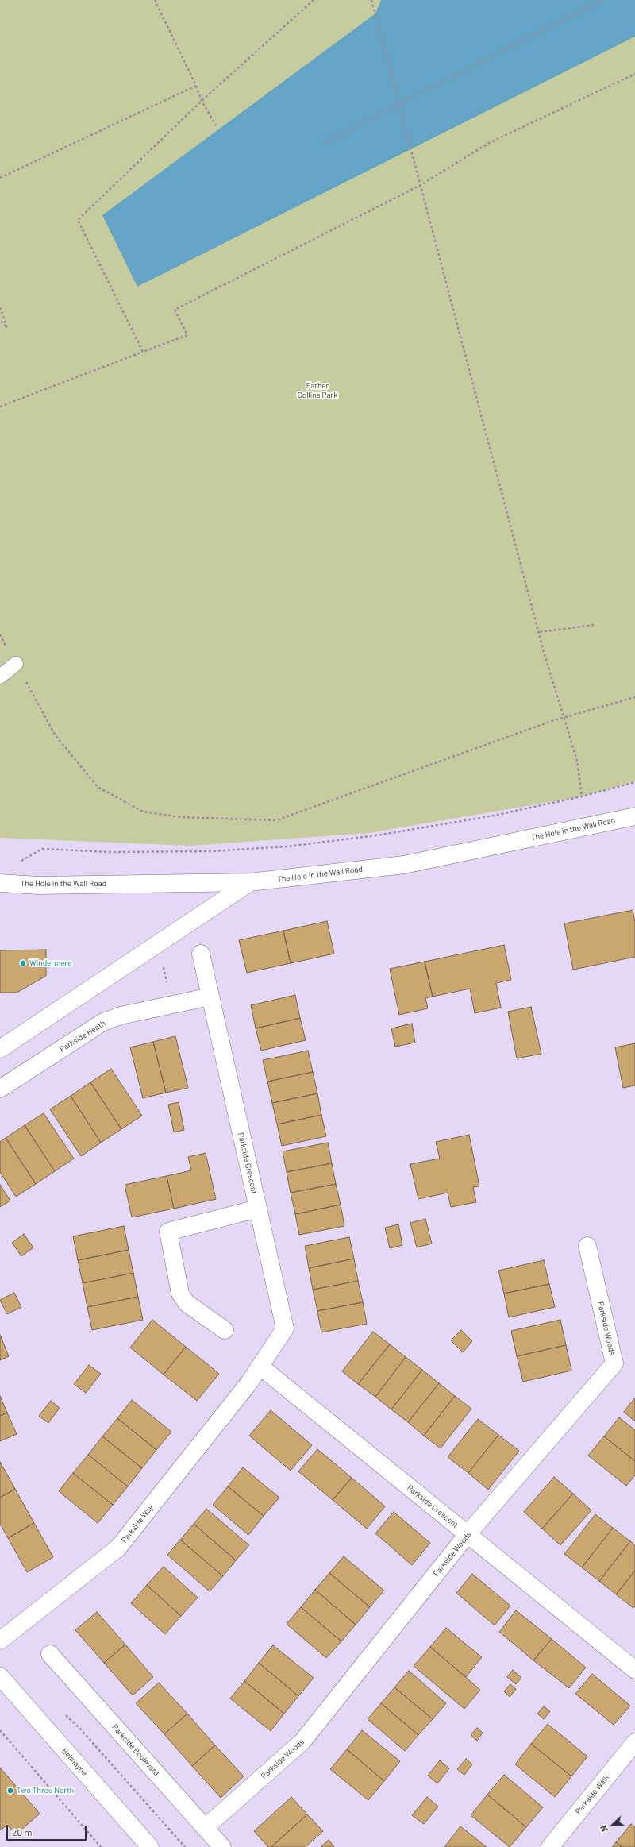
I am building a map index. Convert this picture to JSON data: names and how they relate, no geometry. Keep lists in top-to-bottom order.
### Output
{
  "streets": {
    "street": [
      "The Hole in the Wall Road",
      "Parkside Heath",
      "Parkside Crescent",
      "Parkside Woods",
      "Parkside Way",
      "Parkside Boulevard",
      "Belmayne",
      "Parkside Walk"
    ]
  },
  "crossings": [
    ["Parkside Heath", "Parkside Crescent"],
    ["Parkside Crescent", "Parkside Woods"],
    ["Parkside Crescent", "Parkside Way"],
    ["Parkside Woods", "Parkside Boulevard"]
  ],
  "parks": ["Father Collins Park"],
  "places": ["Windermere", "Two Three North"],
  "scale_bar": "20 m",
  "north": "left"
}
